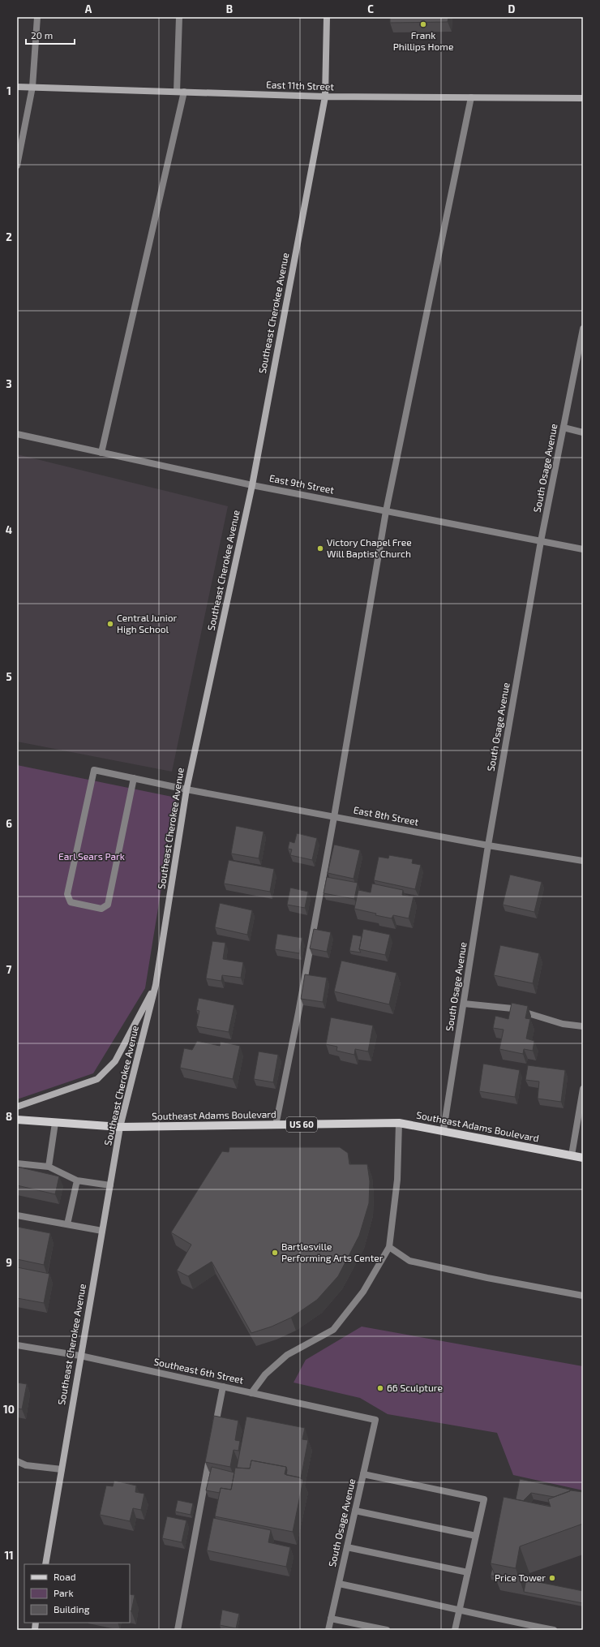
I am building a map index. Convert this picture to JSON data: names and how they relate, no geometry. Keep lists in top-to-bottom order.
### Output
{
  "streets": {
    "main road": ["Southeast Adams Boulevard", "US 60"],
    "street": [
      "East 11th Street",
      "Southeast Cherokee Avenue",
      "South Osage Avenue",
      "East 9th Street",
      "East 8th Street",
      "Southeast 6th Street"
    ]
  },
  "crossings": [
    ["East 11th Street", "Southeast Cherokee Avenue"],
    ["Southeast Cherokee Avenue", "East 9th Street"],
    ["Southeast Cherokee Avenue", "East 8th Street"],
    ["Southeast Cherokee Avenue", "Southeast Adams Boulevard"],
    ["Southeast Cherokee Avenue", "Southeast 6th Street"],
    ["South Osage Avenue", "East 9th Street"],
    ["South Osage Avenue", "East 8th Street"],
    ["South Osage Avenue", "Southeast Adams Boulevard"],
    ["South Osage Avenue", "Southeast 6th Street"]
  ],
  "parks": ["Earl Sears Park"],
  "places": [
    "Frank Phillips Home",
    "Victory Chapel Free Will Baptist Church",
    "Central Junior High School",
    "Bartlesville Performing Arts Center",
    "66 Sculpture",
    "Price Tower"
  ],
  "legend": ["Road", "Park", "Building"],
  "scale_bar": "20 m",
  "grid": {
    "columns": [
      "A",
      "B",
      "C",
      "D"
    ],
    "rows": [
      "1",
      "2",
      "3",
      "4",
      "5",
      "6",
      "7",
      "8",
      "9",
      "10",
      "11"
    ]
  }
}
